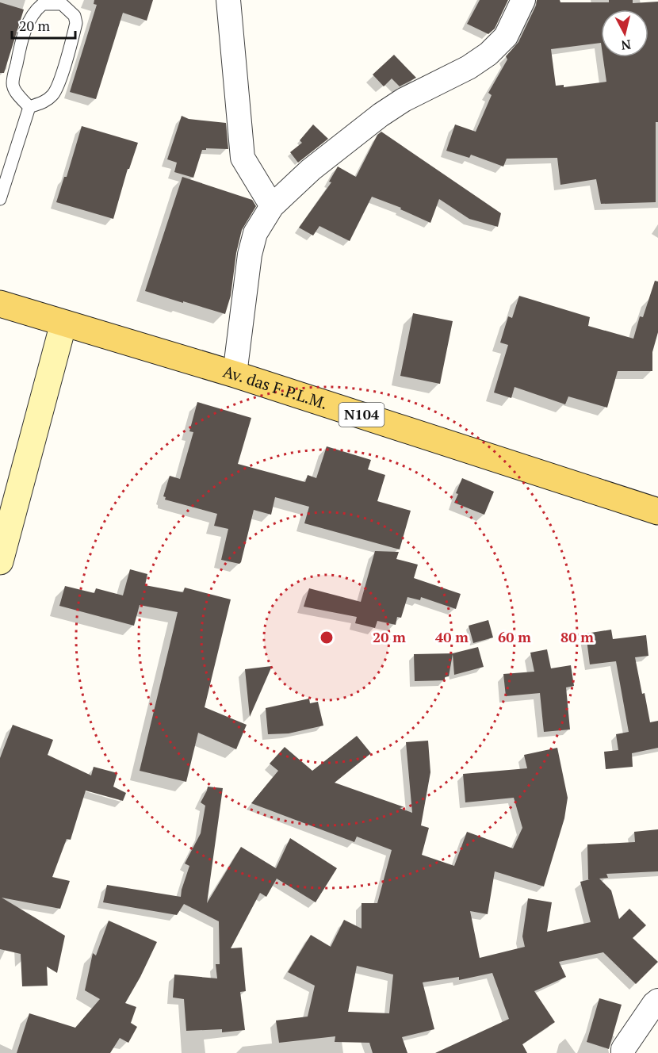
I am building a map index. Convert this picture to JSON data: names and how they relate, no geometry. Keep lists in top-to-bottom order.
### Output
{
  "streets": {
    "main road": ["Av. das F.P.L.M.", "N104"]
  },
  "scale_bar": "20 m",
  "north": "bottom",
  "rings": [
    "20 m",
    "40 m",
    "60 m",
    "80 m"
  ]
}
